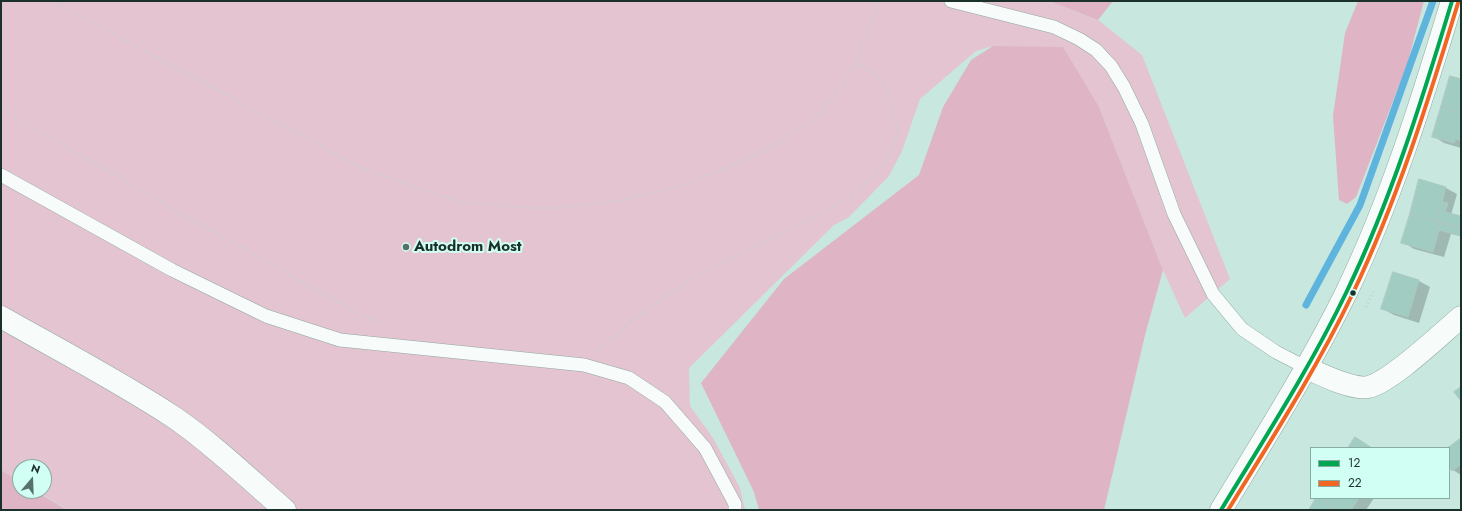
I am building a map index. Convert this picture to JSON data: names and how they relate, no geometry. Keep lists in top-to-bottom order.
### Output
{
  "places": ["Autodrom Most"],
  "lines": ["transit line 12", "transit line 22"],
  "legend": ["12", "22"],
  "north": "top"
}
